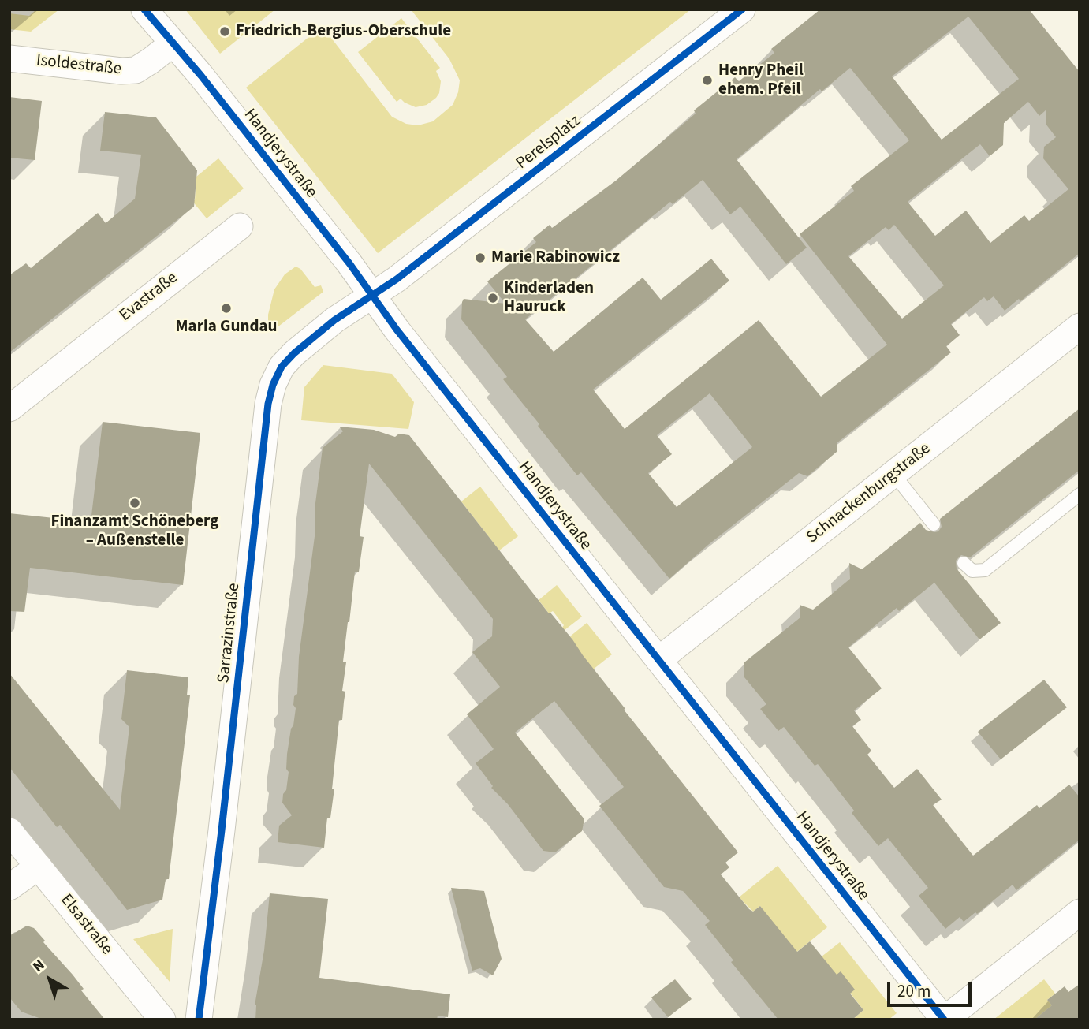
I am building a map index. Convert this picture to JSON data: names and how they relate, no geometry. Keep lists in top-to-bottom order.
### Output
{
  "streets": {
    "street": [
      "Isoldestraße",
      "Perelsplatz",
      "Handjerystraße",
      "Evastraße",
      "Schnackenburgstraße",
      "Sarrazinstraße",
      "Elsastraße"
    ]
  },
  "crossings": [
    ["Isoldestraße", "Handjerystraße"],
    ["Perelsplatz", "Handjerystraße"],
    ["Perelsplatz", "Sarrazinstraße"],
    ["Handjerystraße", "Schnackenburgstraße"],
    ["Handjerystraße", "Sarrazinstraße"]
  ],
  "places": [
    "Friedrich-Bergius-Oberschule",
    "Henry Pheil ehem. Pfeil",
    "Marie Rabinowicz",
    "Kinderladen Hauruck",
    "Maria Gundau",
    "Finanzamt Schöneberg – Außenstelle"
  ],
  "scale_bar": "20 m",
  "north": "top left"
}
